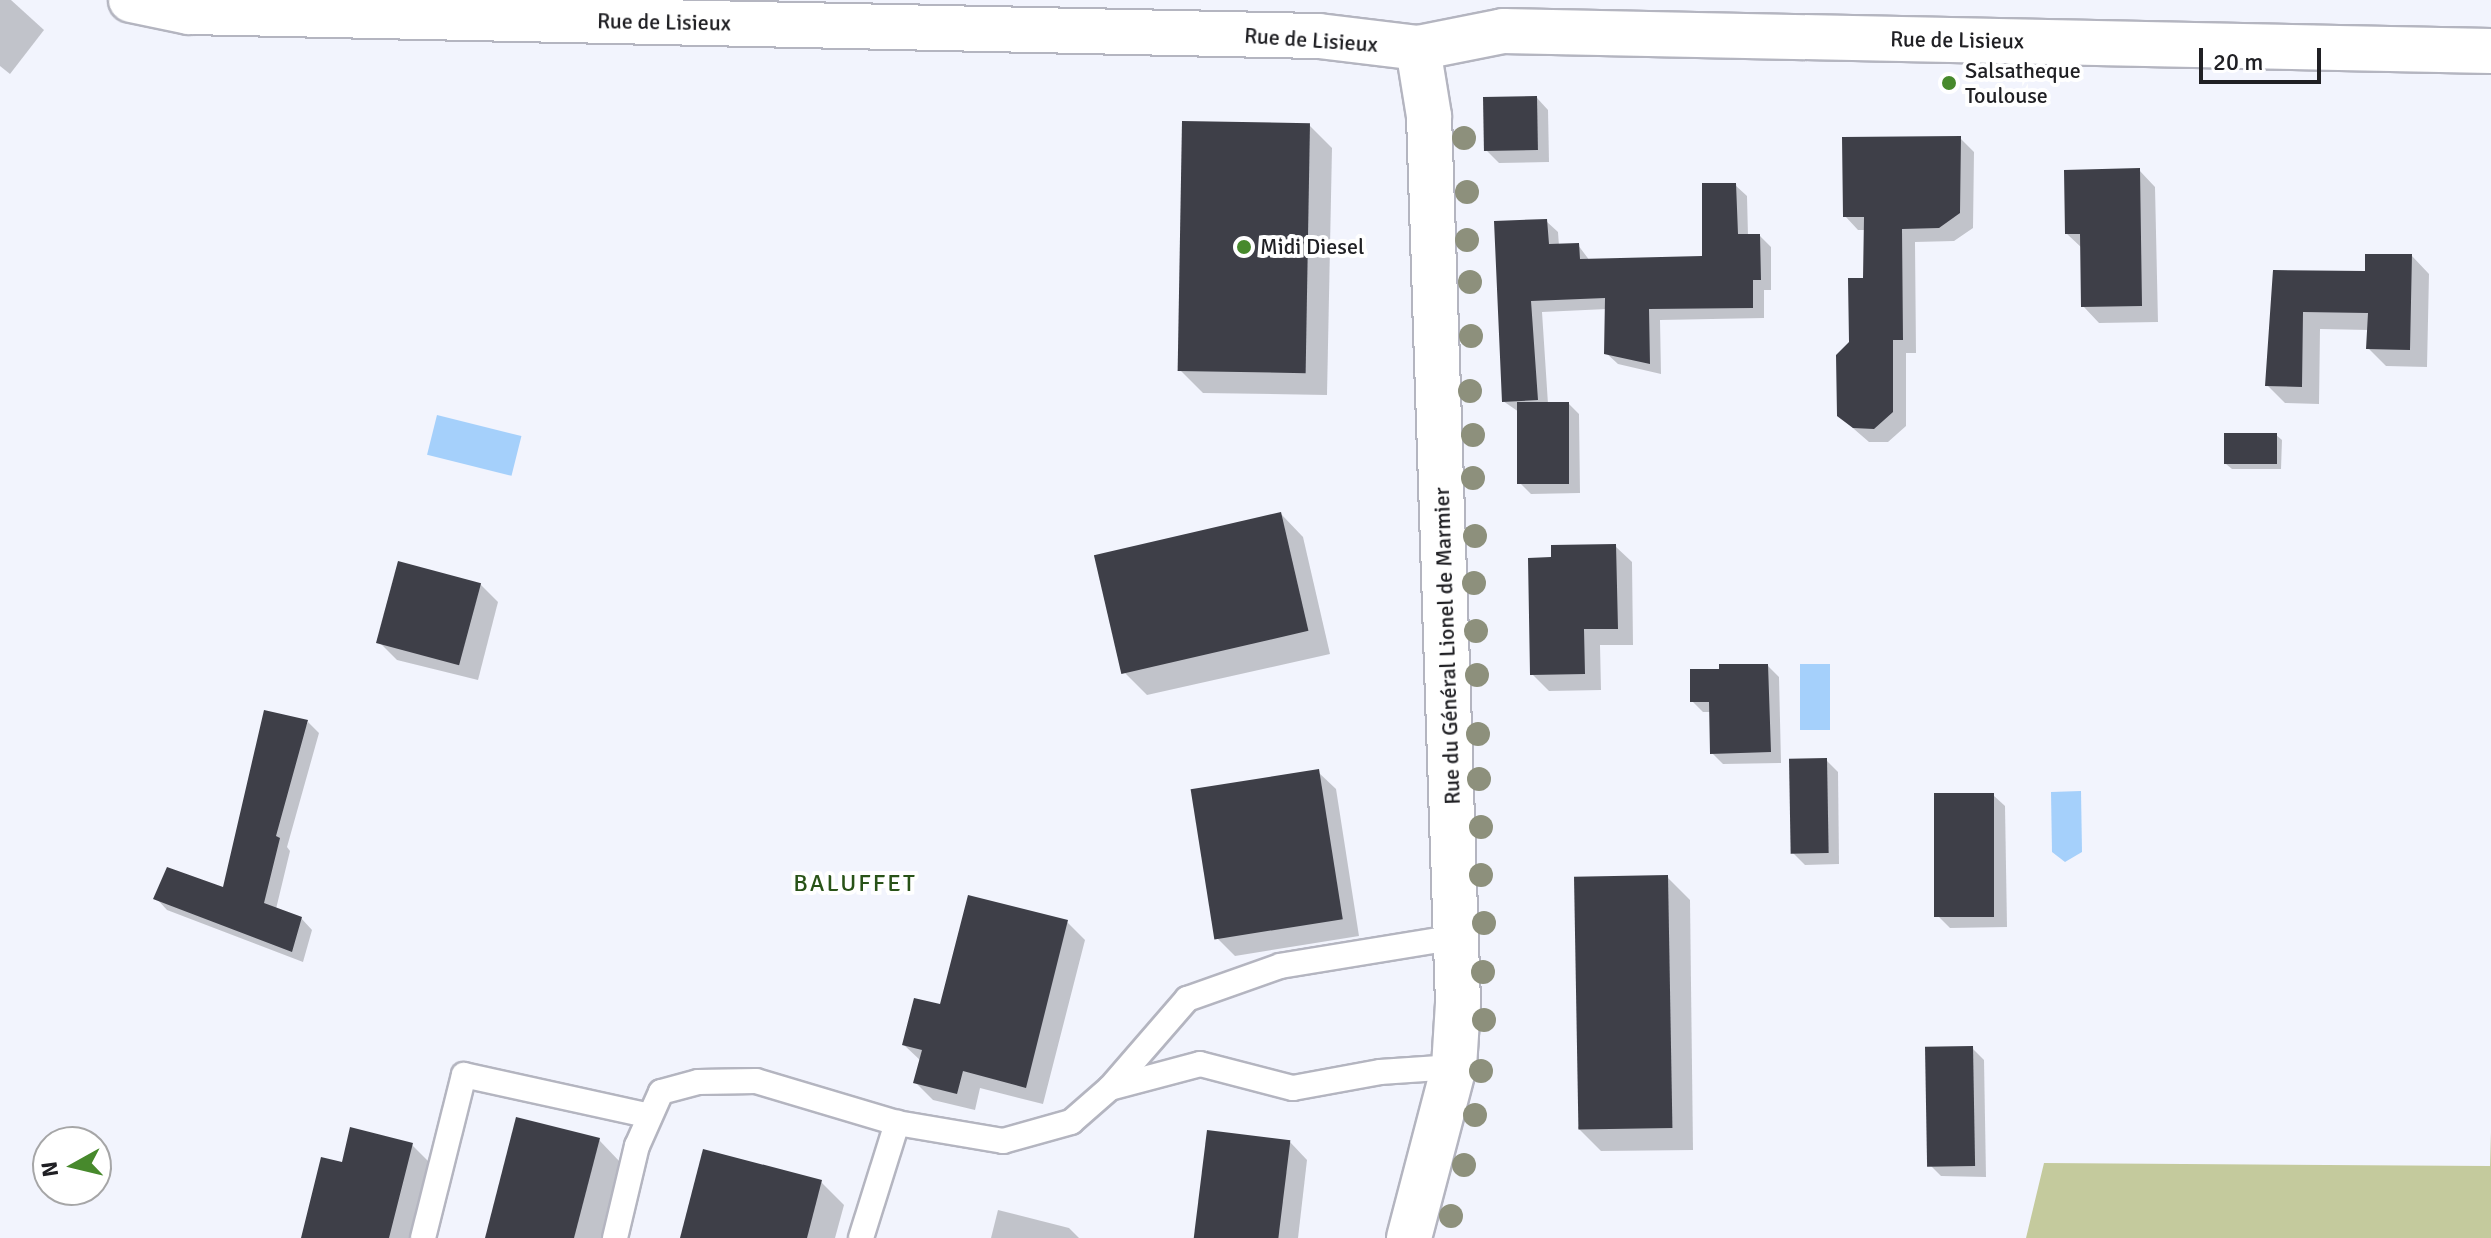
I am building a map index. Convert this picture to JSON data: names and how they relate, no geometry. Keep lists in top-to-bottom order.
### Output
{
  "streets": {
    "street": ["Rue de Lisieux", "Rue du Général Lionel de Marmier"]
  },
  "crossings": [
    ["Rue de Lisieux", "Rue du Général Lionel de Marmier"]
  ],
  "districts": ["BALUFFET"],
  "places": ["Salsatheque Toulouse", "Midi Diesel"],
  "scale_bar": "20 m",
  "north": "left"
}
